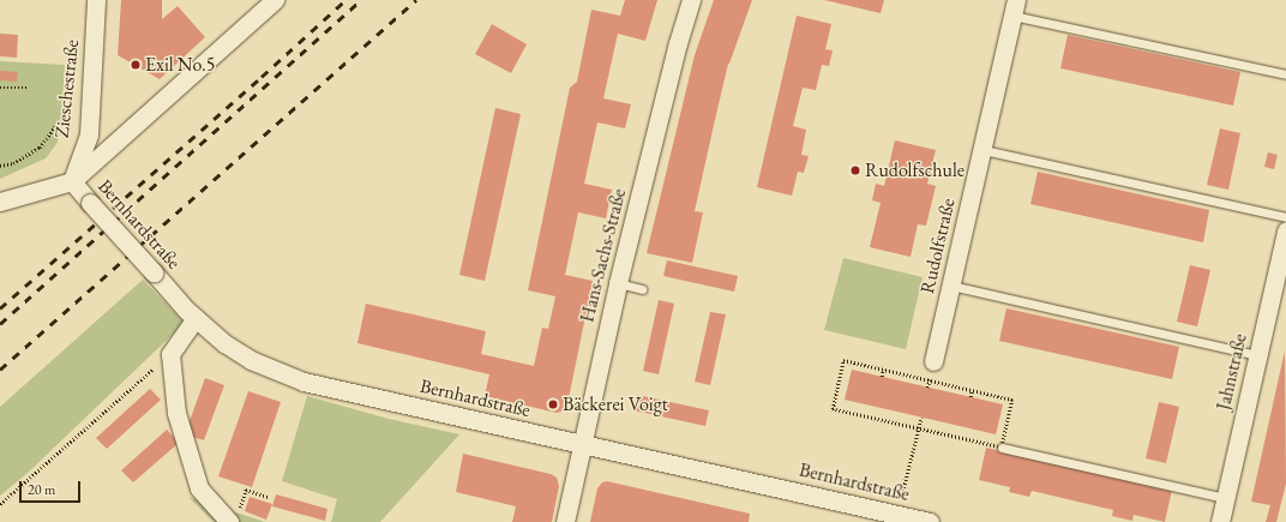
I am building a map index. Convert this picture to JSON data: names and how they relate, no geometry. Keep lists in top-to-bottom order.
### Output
{
  "streets": {
    "street": [
      "Zieschestraße",
      "Bernhardstraße",
      "Rudolfstraße",
      "Hans-Sachs-Straße",
      "Jahnstraße"
    ]
  },
  "crossings": [
    ["Zieschestraße", "Bernhardstraße"],
    ["Bernhardstraße", "Hans-Sachs-Straße"]
  ],
  "places": ["Exil No.5", "Rudolfschule", "Bäckerei Voigt"],
  "scale_bar": "20 m"
}
